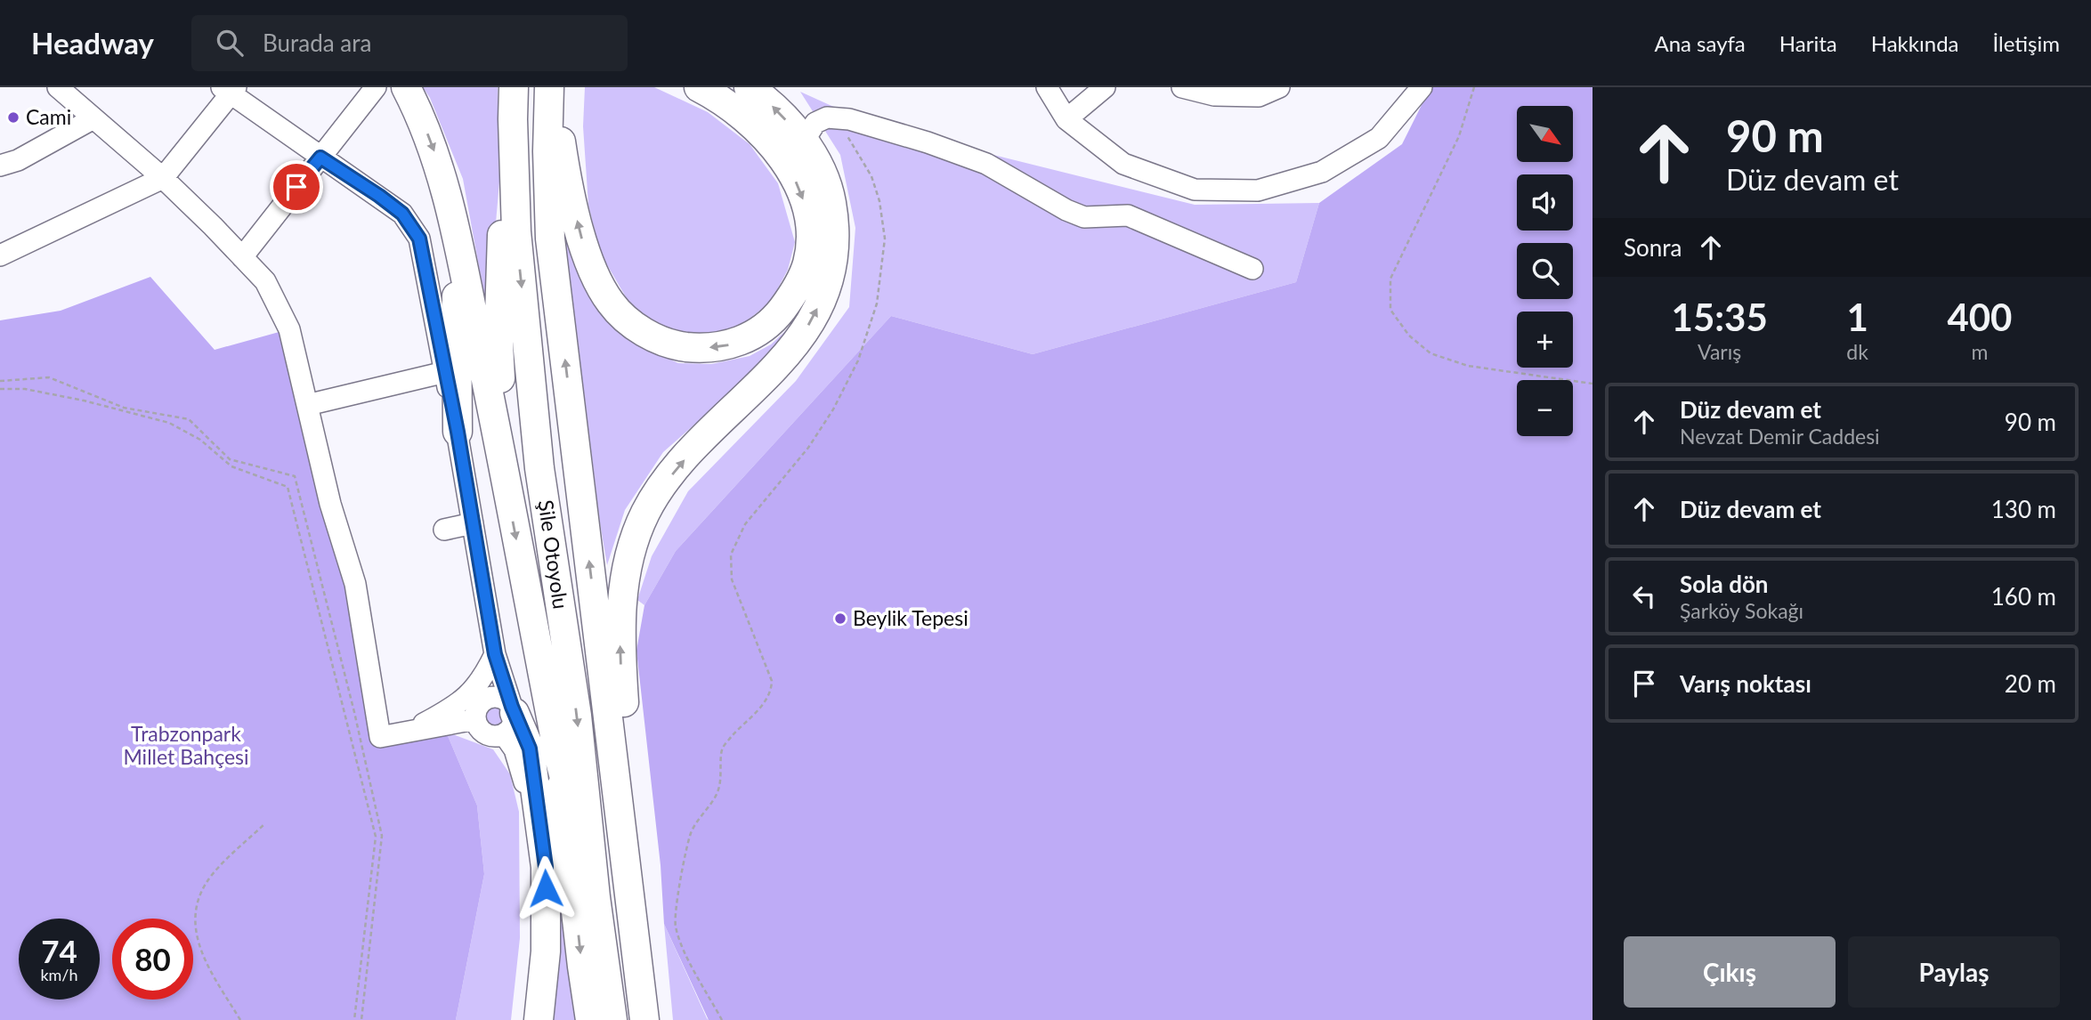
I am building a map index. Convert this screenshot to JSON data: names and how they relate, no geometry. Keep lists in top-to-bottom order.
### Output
{
  "streets": {
    "highway": ["Şile Otoyolu"]
  },
  "parks": ["Trabzonpark Millet Bahçesi"],
  "places": ["Cami", "Beylik Tepesi"],
  "north": "bottom right",
  "page": {
    "header": "Headway",
    "search": "Burada ara",
    "nav": [
      "Ana sayfa",
      "Harita",
      "Hakkında",
      "İletişim"
    ],
    "turn": ["90 m", "Düz devam et"],
    "map_buttons": ["+", "−"],
    "then": "Sonra",
    "eta": [
      "15:35",
      "Varış",
      "1",
      "dk",
      "400",
      "m"
    ],
    "list": [
      {
        "name": "Düz devam et",
        "note": "Nevzat Demir Caddesi",
        "value": "90 m"
      },
      {
        "name": "Düz devam et",
        "value": "130 m"
      },
      {
        "name": "Sola dön",
        "note": "Şarköy Sokağı",
        "value": "160 m"
      },
      {
        "name": "Varış noktası",
        "value": "20 m"
      }
    ],
    "speed": "74 km/h",
    "limit": "80",
    "buttons": ["Çıkış", "Paylaş"]
  }
}
